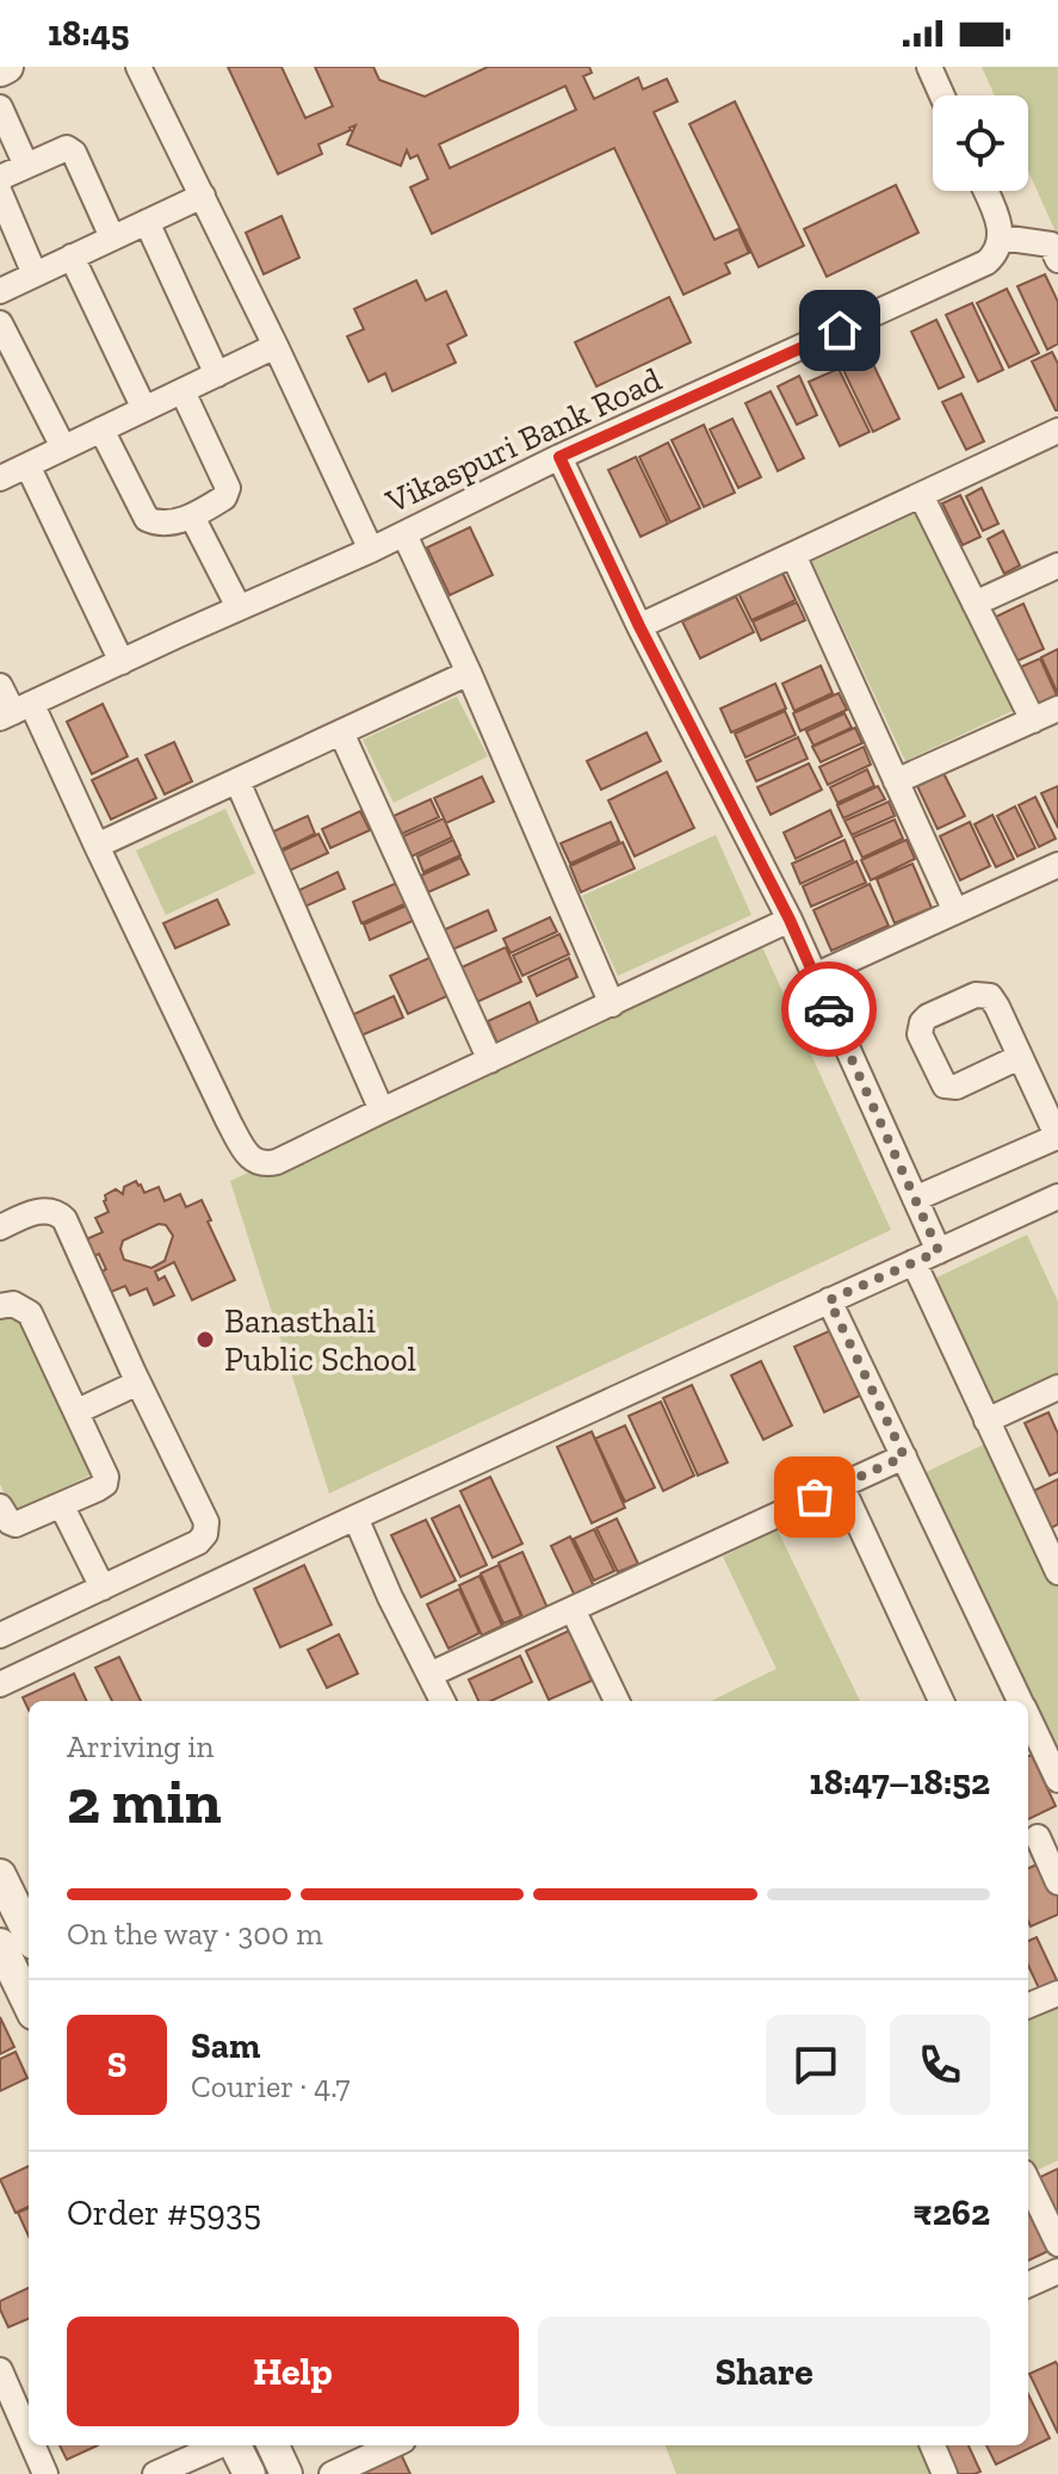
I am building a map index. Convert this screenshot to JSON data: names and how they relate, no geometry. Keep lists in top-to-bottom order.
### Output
{
  "streets": {
    "street": ["Vikaspuri Bank Road"]
  },
  "places": ["Banasthali Public School"],
  "page": {
    "status": "18:45",
    "heading": ["2 min", "Arriving in", "18:47–18:52"],
    "panel": [
      "Sam",
      "Courier · 4.7",
      "Order #5935",
      "₹262"
    ],
    "bar": "On the way · 300 m",
    "round": "S",
    "buttons": ["Help", "Share"]
  }
}
